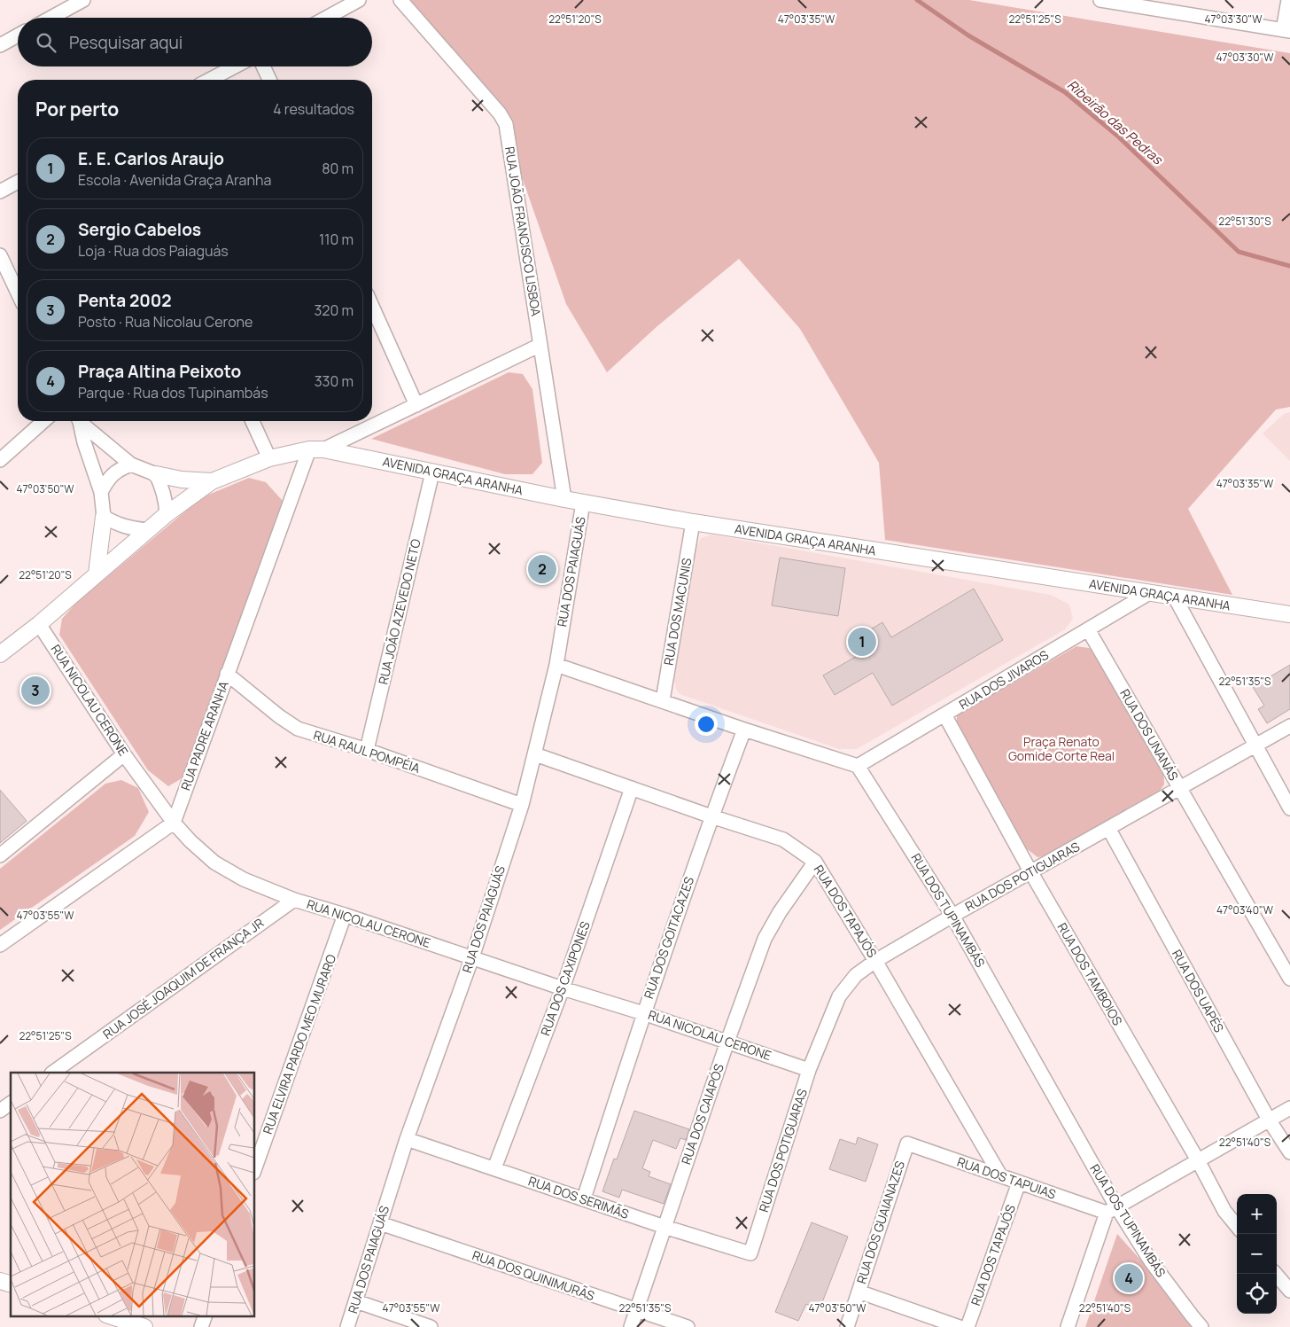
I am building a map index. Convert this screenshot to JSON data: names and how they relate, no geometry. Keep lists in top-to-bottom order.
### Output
{
  "streets": {
    "street": [
      "RUA JOÃO FRANCISCO LISBOA",
      "AVENIDA GRAÇA ARANHA",
      "RUA DOS PAIAGUÁS",
      "RUA JOÃO AZEVEDO NETO",
      "RUA DOS MACUNIS",
      "RUA DOS JIVAROS",
      "RUA NICOLAU CERONE",
      "RUA DOS UNANÁS",
      "RUA PADRE ARANHA",
      "RUA RAUL POMPÉIA",
      "RUA DOS POTIGUARAS",
      "RUA DOS TUPINAMBÁS",
      "RUA DOS TAPAJÓS",
      "RUA DOS GOITACAZES",
      "RUA DOS TAMBOIOS",
      "RUA JOSÉ JOAQUIM DE FRANÇA JR",
      "RUA DOS CAXIPONES",
      "RUA DOS UAPÉS",
      "RUA ELVIRA PARDO MEO MURARO",
      "RUA DOS CAIAPÓS",
      "RUA DOS TAPUIAS",
      "RUA DOS SERIMÃS",
      "RUA DOS GUAIANAZES",
      "RUA DOS QUINIMURÃS"
    ]
  },
  "crossings": [
    ["RUA JOÃO FRANCISCO LISBOA", "AVENIDA GRAÇA ARANHA"],
    ["AVENIDA GRAÇA ARANHA", "RUA DOS PAIAGUÁS"],
    ["AVENIDA GRAÇA ARANHA", "RUA JOÃO AZEVEDO NETO"],
    ["AVENIDA GRAÇA ARANHA", "RUA DOS MACUNIS"],
    ["AVENIDA GRAÇA ARANHA", "RUA DOS JIVAROS"],
    ["AVENIDA GRAÇA ARANHA", "RUA PADRE ARANHA"],
    ["RUA DOS PAIAGUÁS", "RUA NICOLAU CERONE"],
    ["RUA DOS PAIAGUÁS", "RUA RAUL POMPÉIA"],
    ["RUA DOS PAIAGUÁS", "RUA DOS TAPAJÓS"],
    ["RUA DOS PAIAGUÁS", "RUA DOS SERIMÃS"],
    ["RUA DOS PAIAGUÁS", "RUA DOS QUINIMURÃS"],
    ["RUA JOÃO AZEVEDO NETO", "RUA RAUL POMPÉIA"],
    ["RUA DOS JIVAROS", "RUA DOS UNANÁS"],
    ["RUA DOS JIVAROS", "RUA DOS TUPINAMBÁS"],
    ["RUA DOS JIVAROS", "RUA DOS TAMBOIOS"],
    ["RUA NICOLAU CERONE", "RUA PADRE ARANHA"],
    ["RUA NICOLAU CERONE", "RUA DOS POTIGUARAS"],
    ["RUA NICOLAU CERONE", "RUA DOS GOITACAZES"],
    ["RUA NICOLAU CERONE", "RUA JOSÉ JOAQUIM DE FRANÇA JR"],
    ["RUA NICOLAU CERONE", "RUA DOS CAXIPONES"],
    ["RUA NICOLAU CERONE", "RUA ELVIRA PARDO MEO MURARO"],
    ["RUA NICOLAU CERONE", "RUA DOS CAIAPÓS"],
    ["RUA DOS UNANÁS", "RUA DOS POTIGUARAS"],
    ["RUA PADRE ARANHA", "RUA RAUL POMPÉIA"],
    ["RUA DOS POTIGUARAS", "RUA DOS TUPINAMBÁS"],
    ["RUA DOS POTIGUARAS", "RUA DOS TAPAJÓS"],
    ["RUA DOS POTIGUARAS", "RUA DOS TAMBOIOS"],
    ["RUA DOS POTIGUARAS", "RUA DOS UAPÉS"],
    ["RUA DOS POTIGUARAS", "RUA DOS SERIMÃS"],
    ["RUA DOS TUPINAMBÁS", "RUA DOS TAPUIAS"],
    ["RUA DOS TAPAJÓS", "RUA DOS GOITACAZES"],
    ["RUA DOS TAPAJÓS", "RUA DOS CAXIPONES"],
    ["RUA DOS TAPAJÓS", "RUA DOS CAIAPÓS"],
    ["RUA DOS TAPAJÓS", "RUA DOS TAPUIAS"],
    ["RUA DOS GOITACAZES", "RUA DOS SERIMÃS"],
    ["RUA DOS CAXIPONES", "RUA DOS SERIMÃS"],
    ["RUA DOS CAIAPÓS", "RUA DOS SERIMÃS"],
    ["RUA DOS CAIAPÓS", "RUA DOS QUINIMURÃS"],
    ["RUA DOS TAPUIAS", "RUA DOS GUAIANAZES"]
  ],
  "water": ["Ribeirão das Pedras"],
  "parks": ["Praça Renato Gomide Corte Real"],
  "page": {
    "search": "Pesquisar aqui",
    "heading": ["Por perto", "4 resultados"],
    "list": [
      {
        "mark": "1",
        "name": "E. E. Carlos Araujo",
        "note": "Escola · Avenida Graça Aranha",
        "value": "80 m"
      },
      {
        "mark": "2",
        "name": "Sergio Cabelos",
        "note": "Loja · Rua dos Paiaguás",
        "value": "110 m"
      },
      {
        "mark": "3",
        "name": "Penta 2002",
        "note": "Posto · Rua Nicolau Cerone",
        "value": "320 m"
      },
      {
        "mark": "4",
        "name": "Praça Altina Peixoto",
        "note": "Parque · Rua dos Tupinambás",
        "value": "330 m"
      }
    ],
    "pins": [
      "2",
      "1",
      "3",
      "4"
    ],
    "map_buttons": ["+", "−"]
  },
  "coordinates": [
    "47°03'35\"W",
    "22°51'25\"S",
    "22°51'20\"S",
    "47°03'30\"W",
    "22°51'30\"S",
    "47°03'50\"W",
    "22°51'35\"S",
    "47°03'40\"W",
    "47°03'55\"W",
    "22°51'40\"S"
  ]
}
